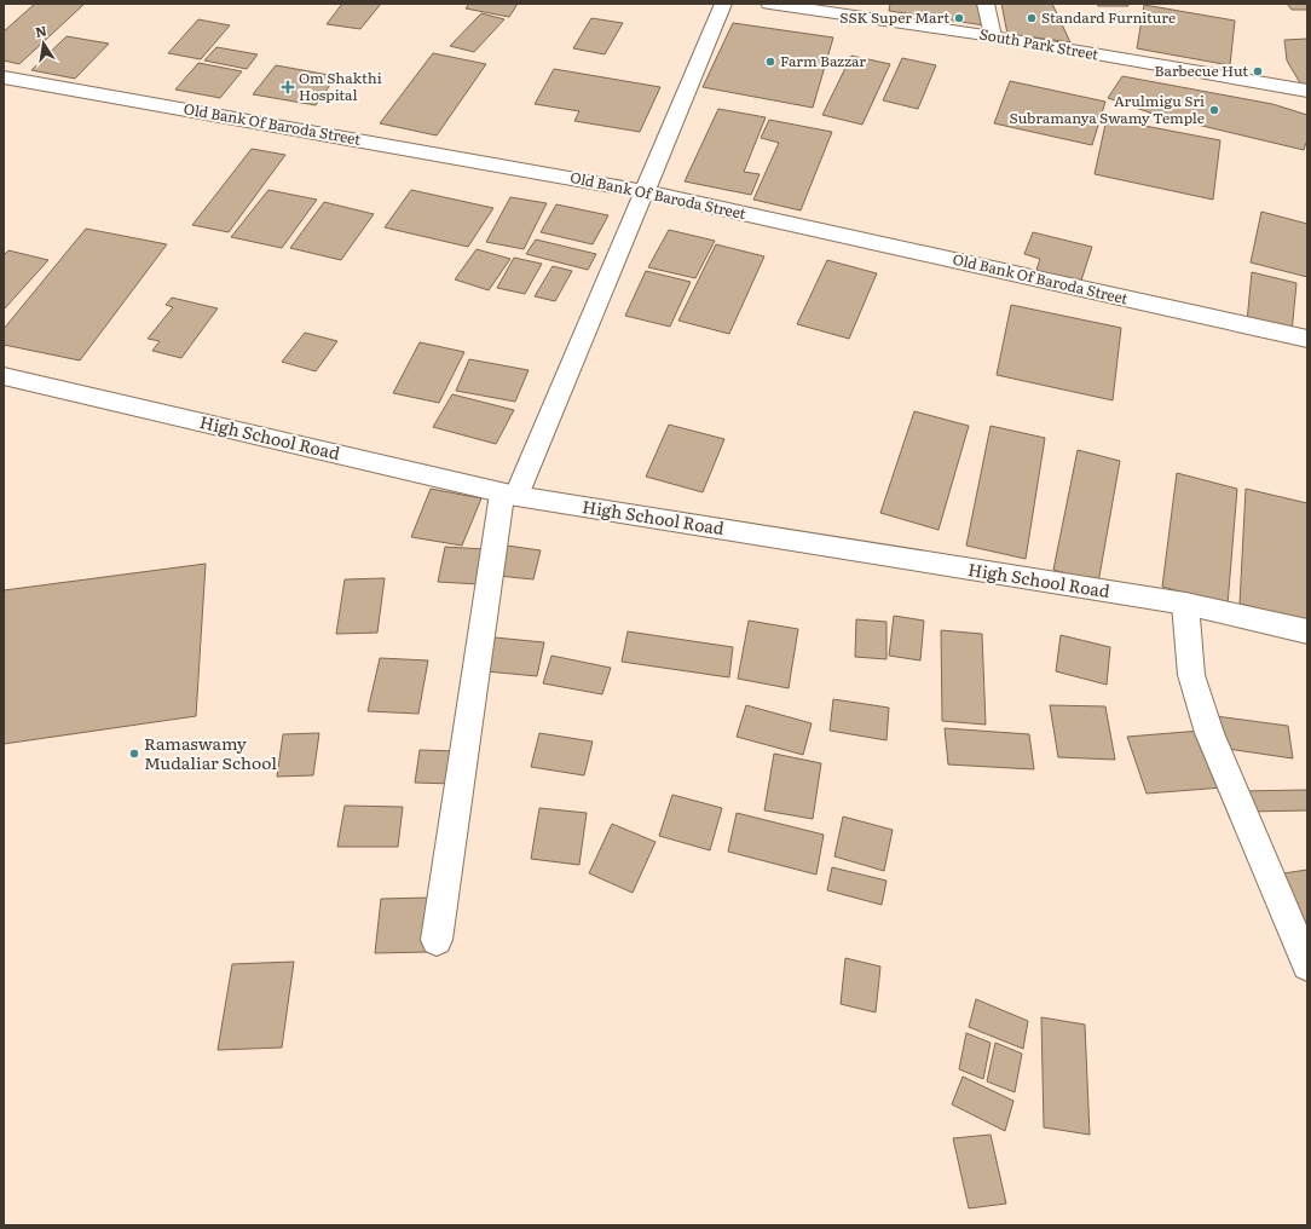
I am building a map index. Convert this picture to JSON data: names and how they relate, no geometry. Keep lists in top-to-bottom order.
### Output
{
  "streets": {
    "street": ["South Park Street", "Old Bank Of Baroda Street", "High School Road"]
  },
  "places": {
    "other": [
      "SSK Super Mart",
      "Standard Furniture",
      "Farm Bazzar",
      "Barbecue Hut",
      "Arulmigu Sri Subramanya Swamy Temple",
      "Ramaswamy Mudaliar School"
    ],
    "health": ["Om Shakthi Hospital"]
  },
  "north": "top"
}
